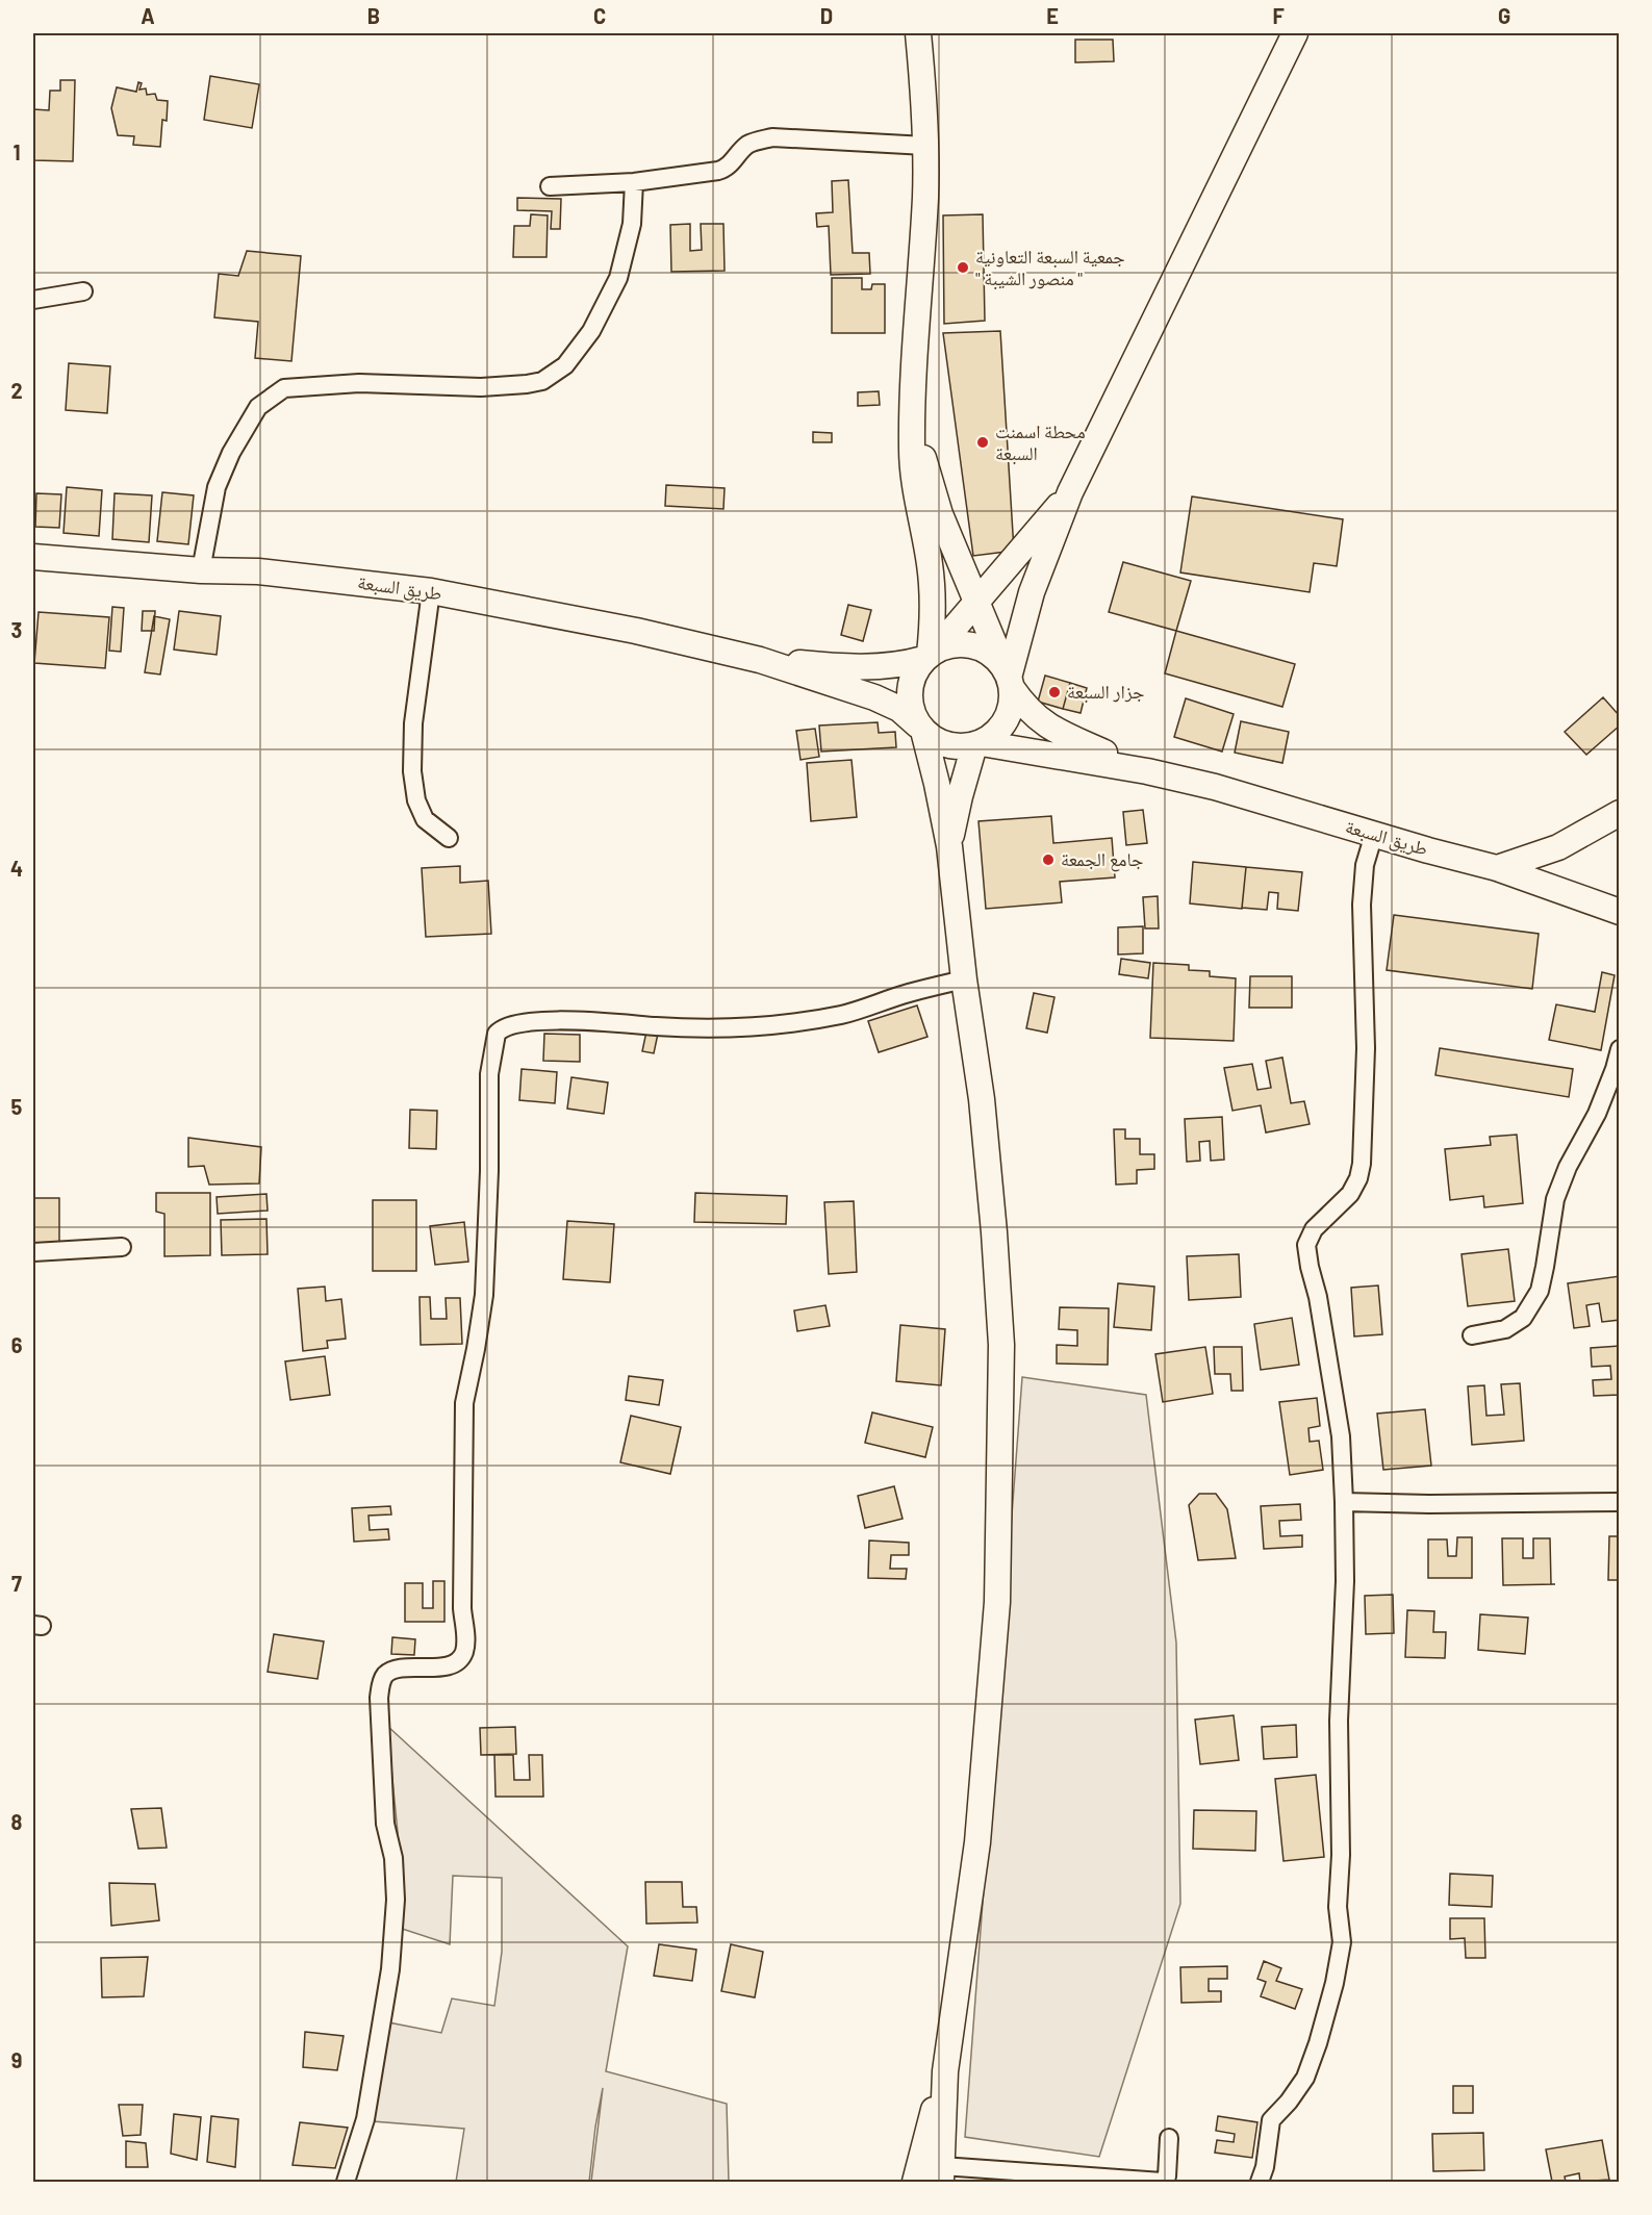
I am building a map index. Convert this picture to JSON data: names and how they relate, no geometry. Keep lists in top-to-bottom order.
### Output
{
  "streets": {
    "street": ["طريق السبعة"]
  },
  "places": [
    "جمعية السبعة التعاونية \" منصور الشيبة \"",
    "محطة اسمنت السبعة",
    "جزار السبعة",
    "جامع الجمعة"
  ],
  "grid": {
    "columns": [
      "A",
      "B",
      "C",
      "D",
      "E",
      "F",
      "G"
    ],
    "rows": [
      "1",
      "2",
      "3",
      "4",
      "5",
      "6",
      "7",
      "8",
      "9"
    ]
  }
}
